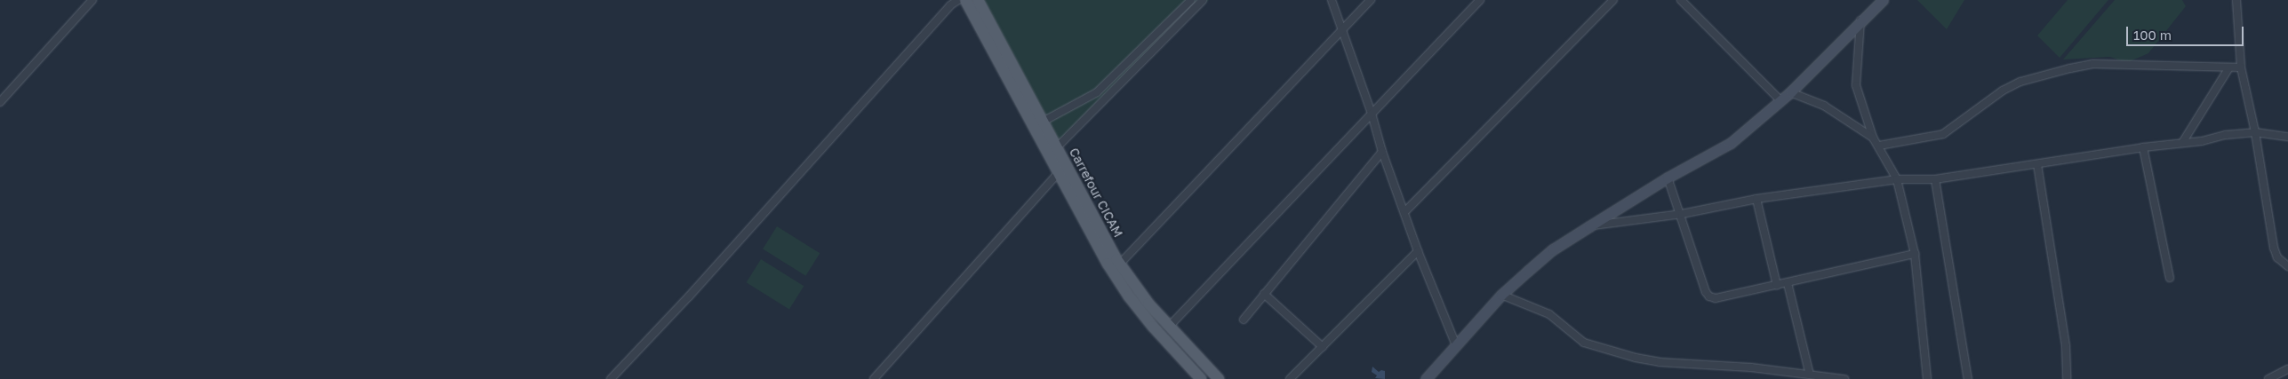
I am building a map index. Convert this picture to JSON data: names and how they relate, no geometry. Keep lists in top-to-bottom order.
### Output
{
  "streets": {
    "main road": ["Carrefour CICAM"]
  },
  "scale_bar": "100 m"
}
